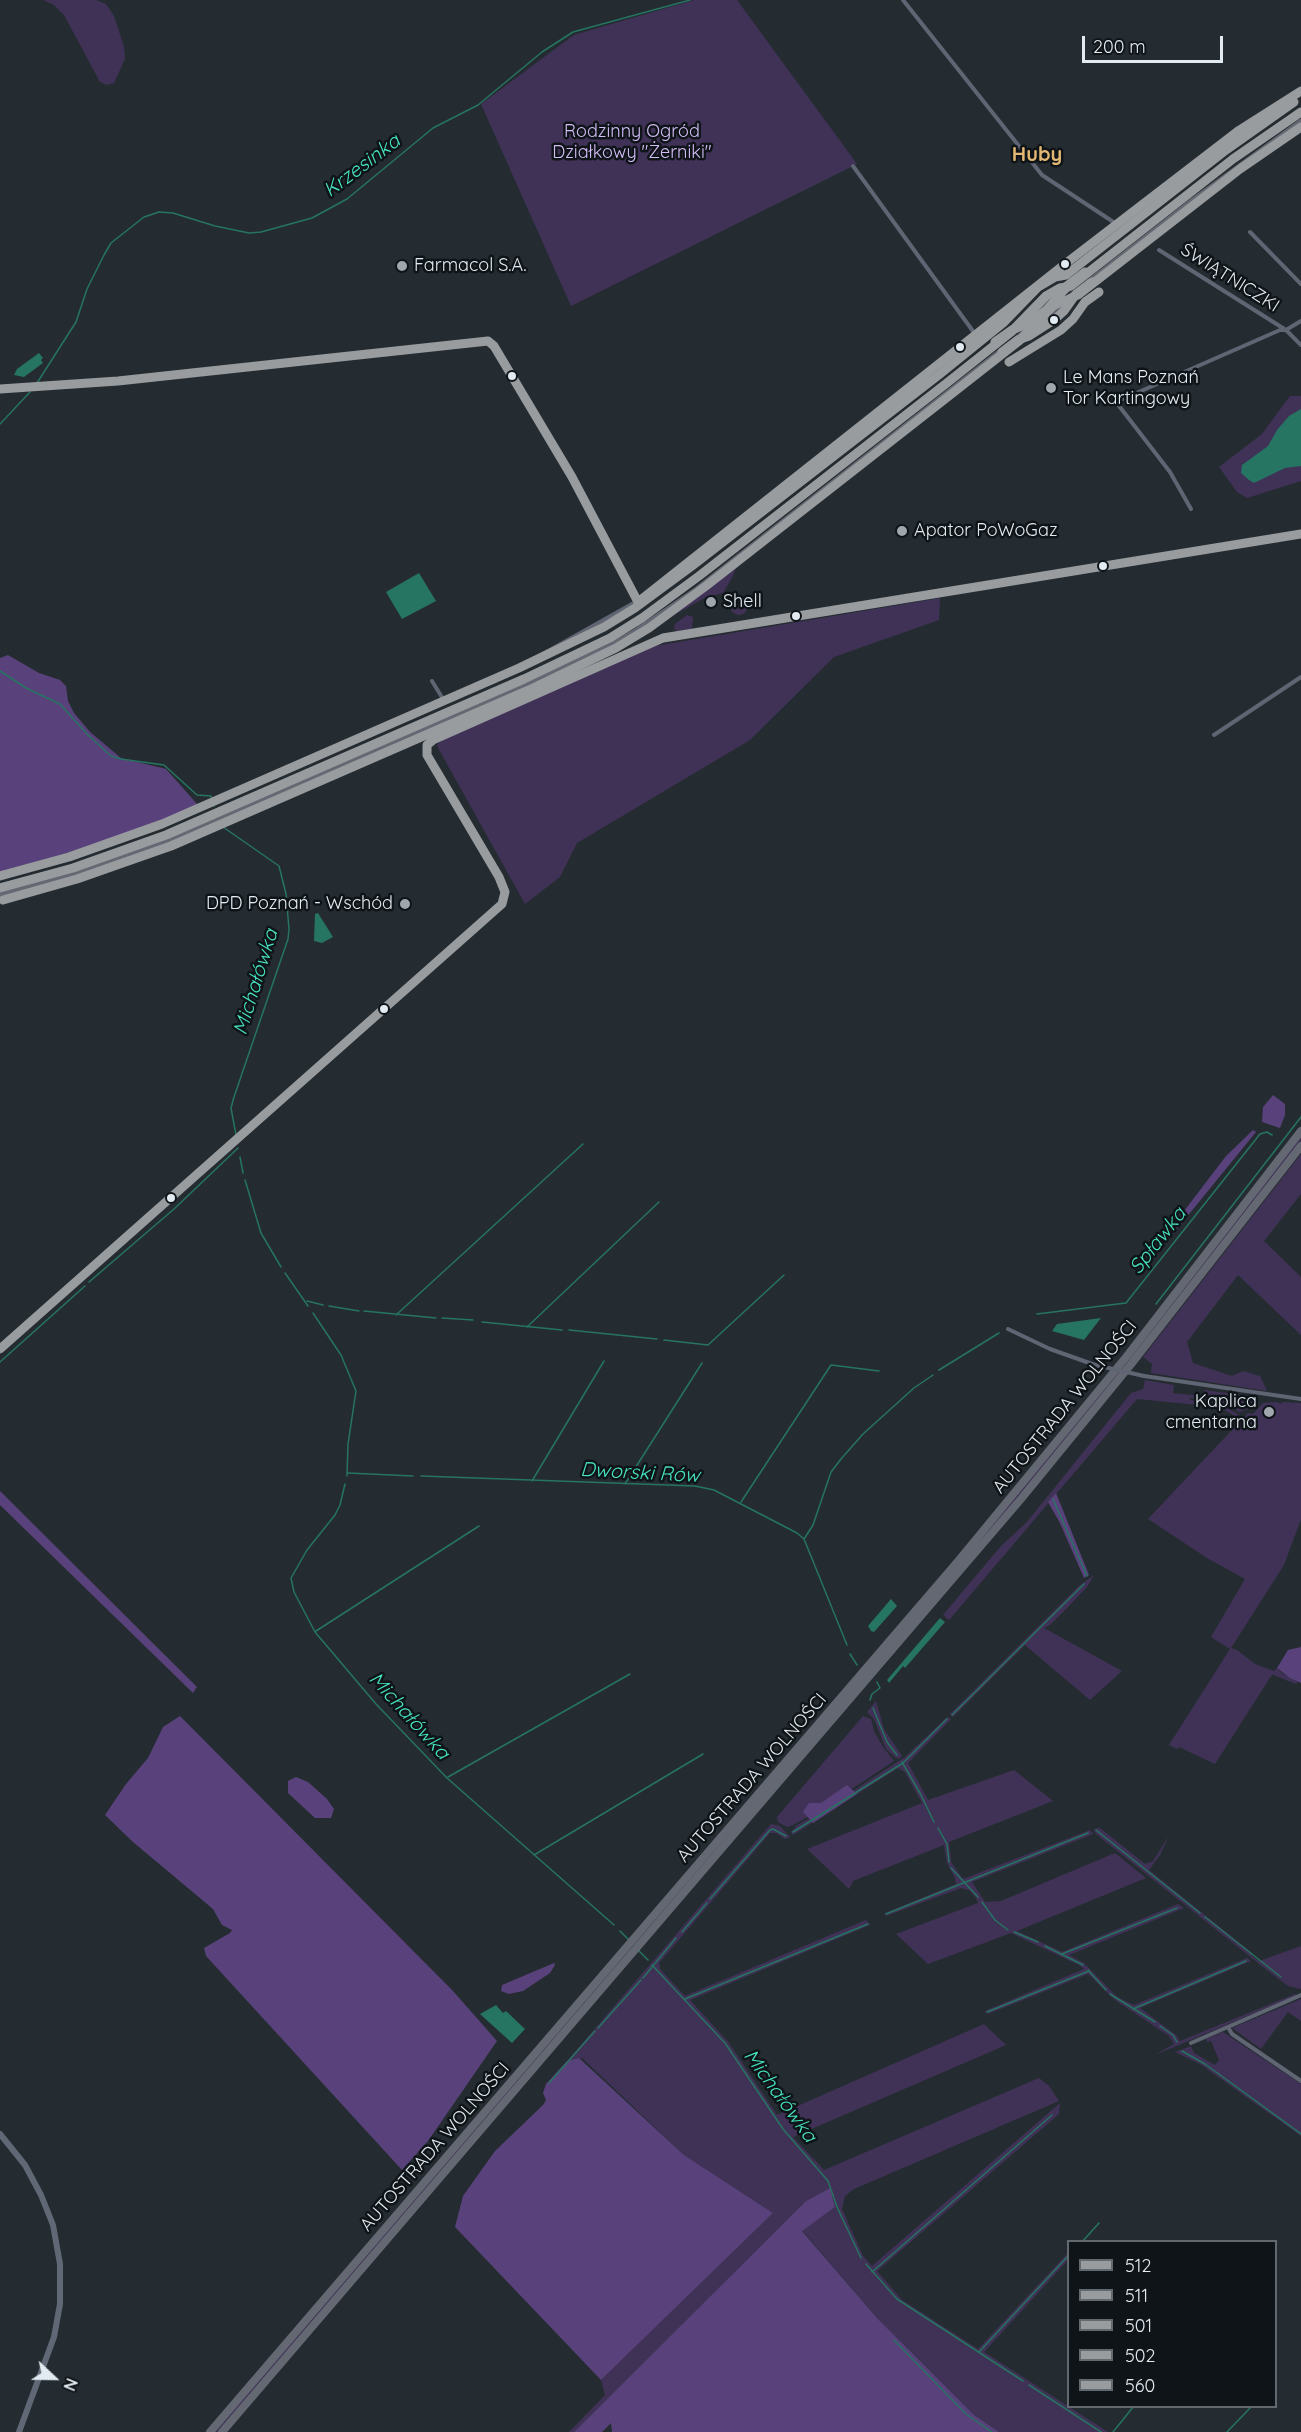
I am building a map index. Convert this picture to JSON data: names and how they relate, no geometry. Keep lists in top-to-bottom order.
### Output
{
  "streets": {
    "highway": ["AUTOSTRADA WOLNOŚCI"],
    "street": ["ŚWIĄTNICZKI"]
  },
  "districts": ["Huby"],
  "water": [
    "Krzesinka",
    "Michałówka",
    "Spławka",
    "Dworski Rów"
  ],
  "parks": ["Rodzinny Ogród Działkowy \"Żerniki\""],
  "places": [
    "Farmacol S.A.",
    "Le Mans Poznań Tor Kartingowy",
    "Apator PoWoGaz",
    "Shell",
    "DPD Poznań - Wschód",
    "Kaplica cmentarna"
  ],
  "lines": [
    "transit line 511",
    "transit line 560",
    "transit line 501",
    "transit line 502",
    "transit line 512"
  ],
  "legend": [
    "512",
    "511",
    "501",
    "502",
    "560"
  ],
  "scale_bar": "200 m",
  "north": "right"
}
